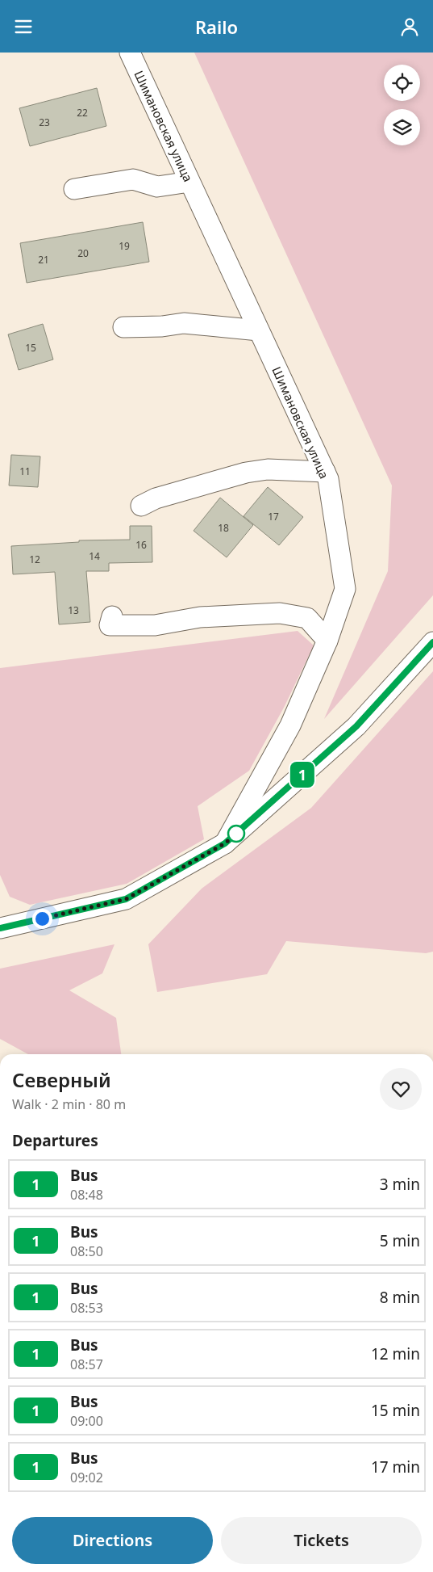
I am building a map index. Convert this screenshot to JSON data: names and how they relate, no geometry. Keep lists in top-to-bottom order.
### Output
{
  "streets": {
    "street": ["Шимановская улица"]
  },
  "lines": ["bus line 1"],
  "house_numbers": [
    "22",
    "23",
    "19",
    "20",
    "21",
    "15",
    "11",
    "17",
    "18",
    "16",
    "14",
    "12",
    "13"
  ],
  "page": {
    "header": "Railo",
    "on_map": "1",
    "heading": [
      ["Северный", "Walk · 2 min · 80 m"],
      "Departures"
    ],
    "list": [
      {
        "mark": "1",
        "name": "Bus",
        "note": "08:48",
        "value": "3 min"
      },
      {
        "mark": "1",
        "name": "Bus",
        "note": "08:50",
        "value": "5 min"
      },
      {
        "mark": "1",
        "name": "Bus",
        "note": "08:53",
        "value": "8 min"
      },
      {
        "mark": "1",
        "name": "Bus",
        "note": "08:57",
        "value": "12 min"
      },
      {
        "mark": "1",
        "name": "Bus",
        "note": "09:00",
        "value": "15 min"
      },
      {
        "mark": "1",
        "name": "Bus",
        "note": "09:02",
        "value": "17 min"
      }
    ],
    "buttons": ["Directions", "Tickets"]
  }
}
